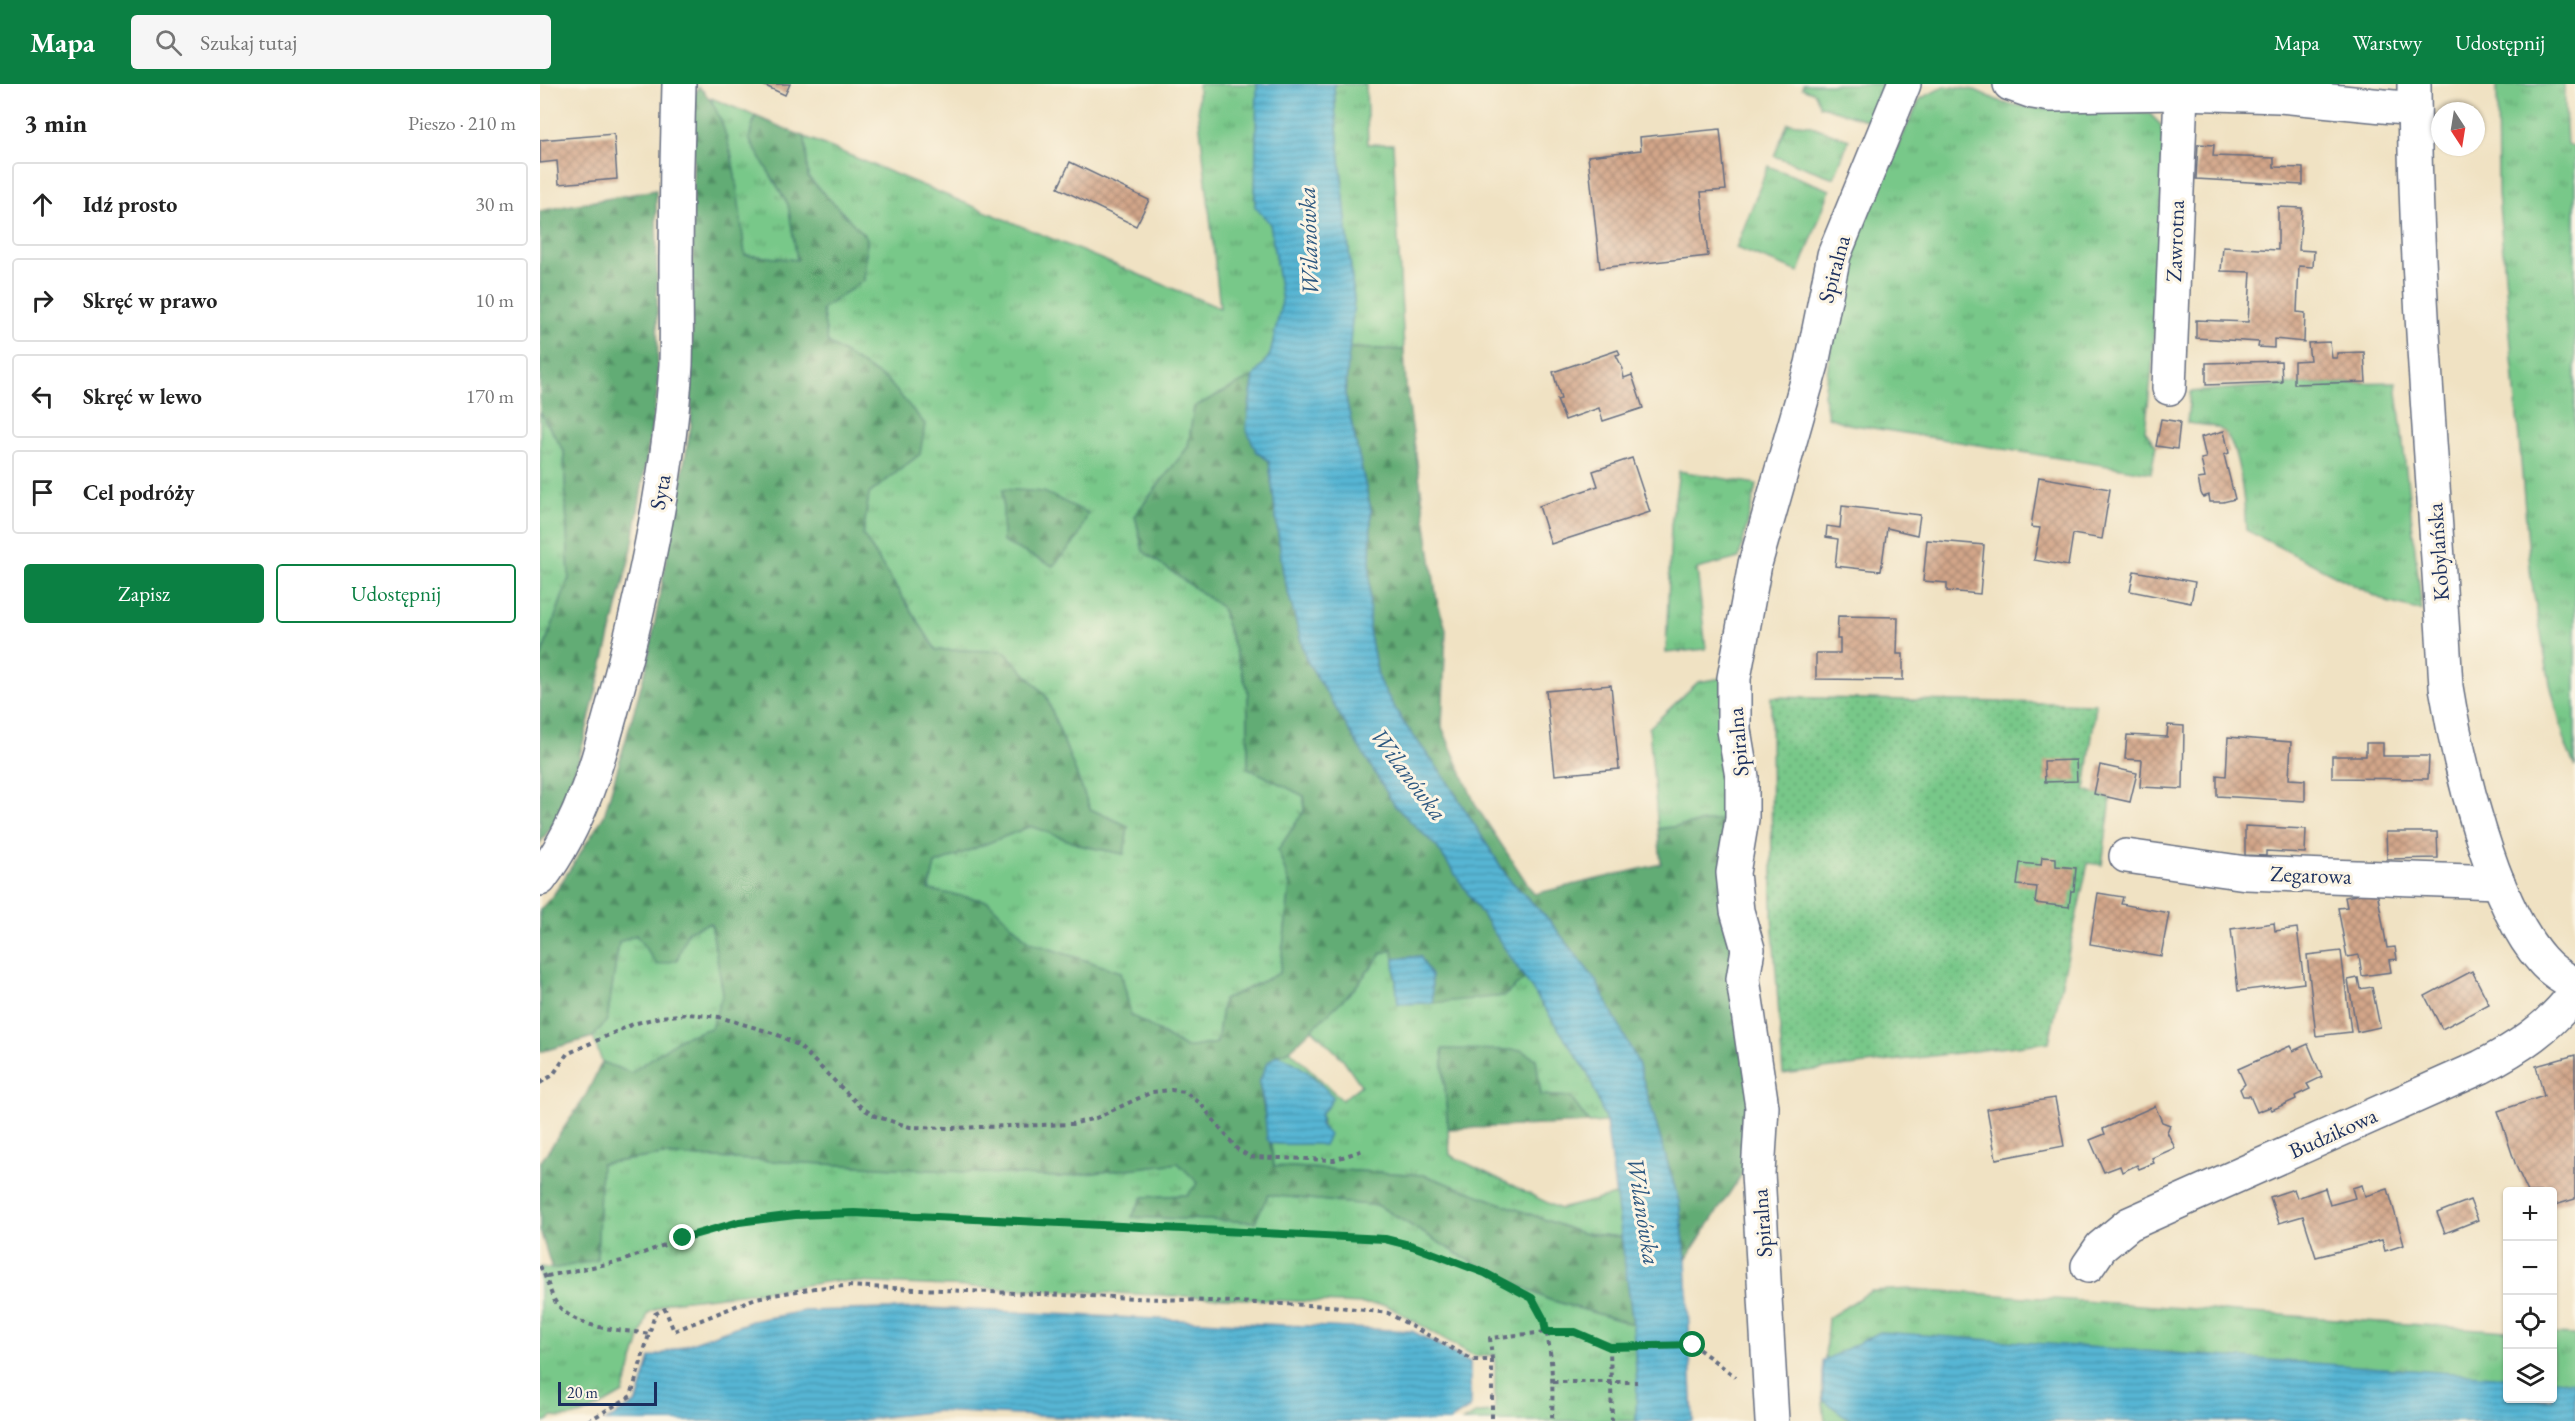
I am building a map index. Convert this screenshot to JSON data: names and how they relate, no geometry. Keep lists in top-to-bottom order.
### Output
{
  "streets": {
    "street": [
      "Zawrotna",
      "Spiralna",
      "Syta",
      "Kobylańska",
      "Zegarowa",
      "Budzikowa"
    ]
  },
  "crossings": [
    ["Kobylańska", "Zegarowa"]
  ],
  "water": ["Wilanówka"],
  "scale_bar": "20 m",
  "north": "bottom",
  "page": {
    "header": "Mapa",
    "search": "Szukaj tutaj",
    "nav": ["Mapa", "Warstwy", "Udostępnij"],
    "heading": ["3 min", "Pieszo · 210 m"],
    "list": [
      ["Idź prosto", "30 m"],
      ["Skręć w prawo", "10 m"],
      ["Skręć w lewo", "170 m"],
      "Cel podróży"
    ],
    "buttons": ["Zapisz", "Udostępnij"],
    "map_buttons": ["+", "−"],
    "scale": "20 m"
  }
}
